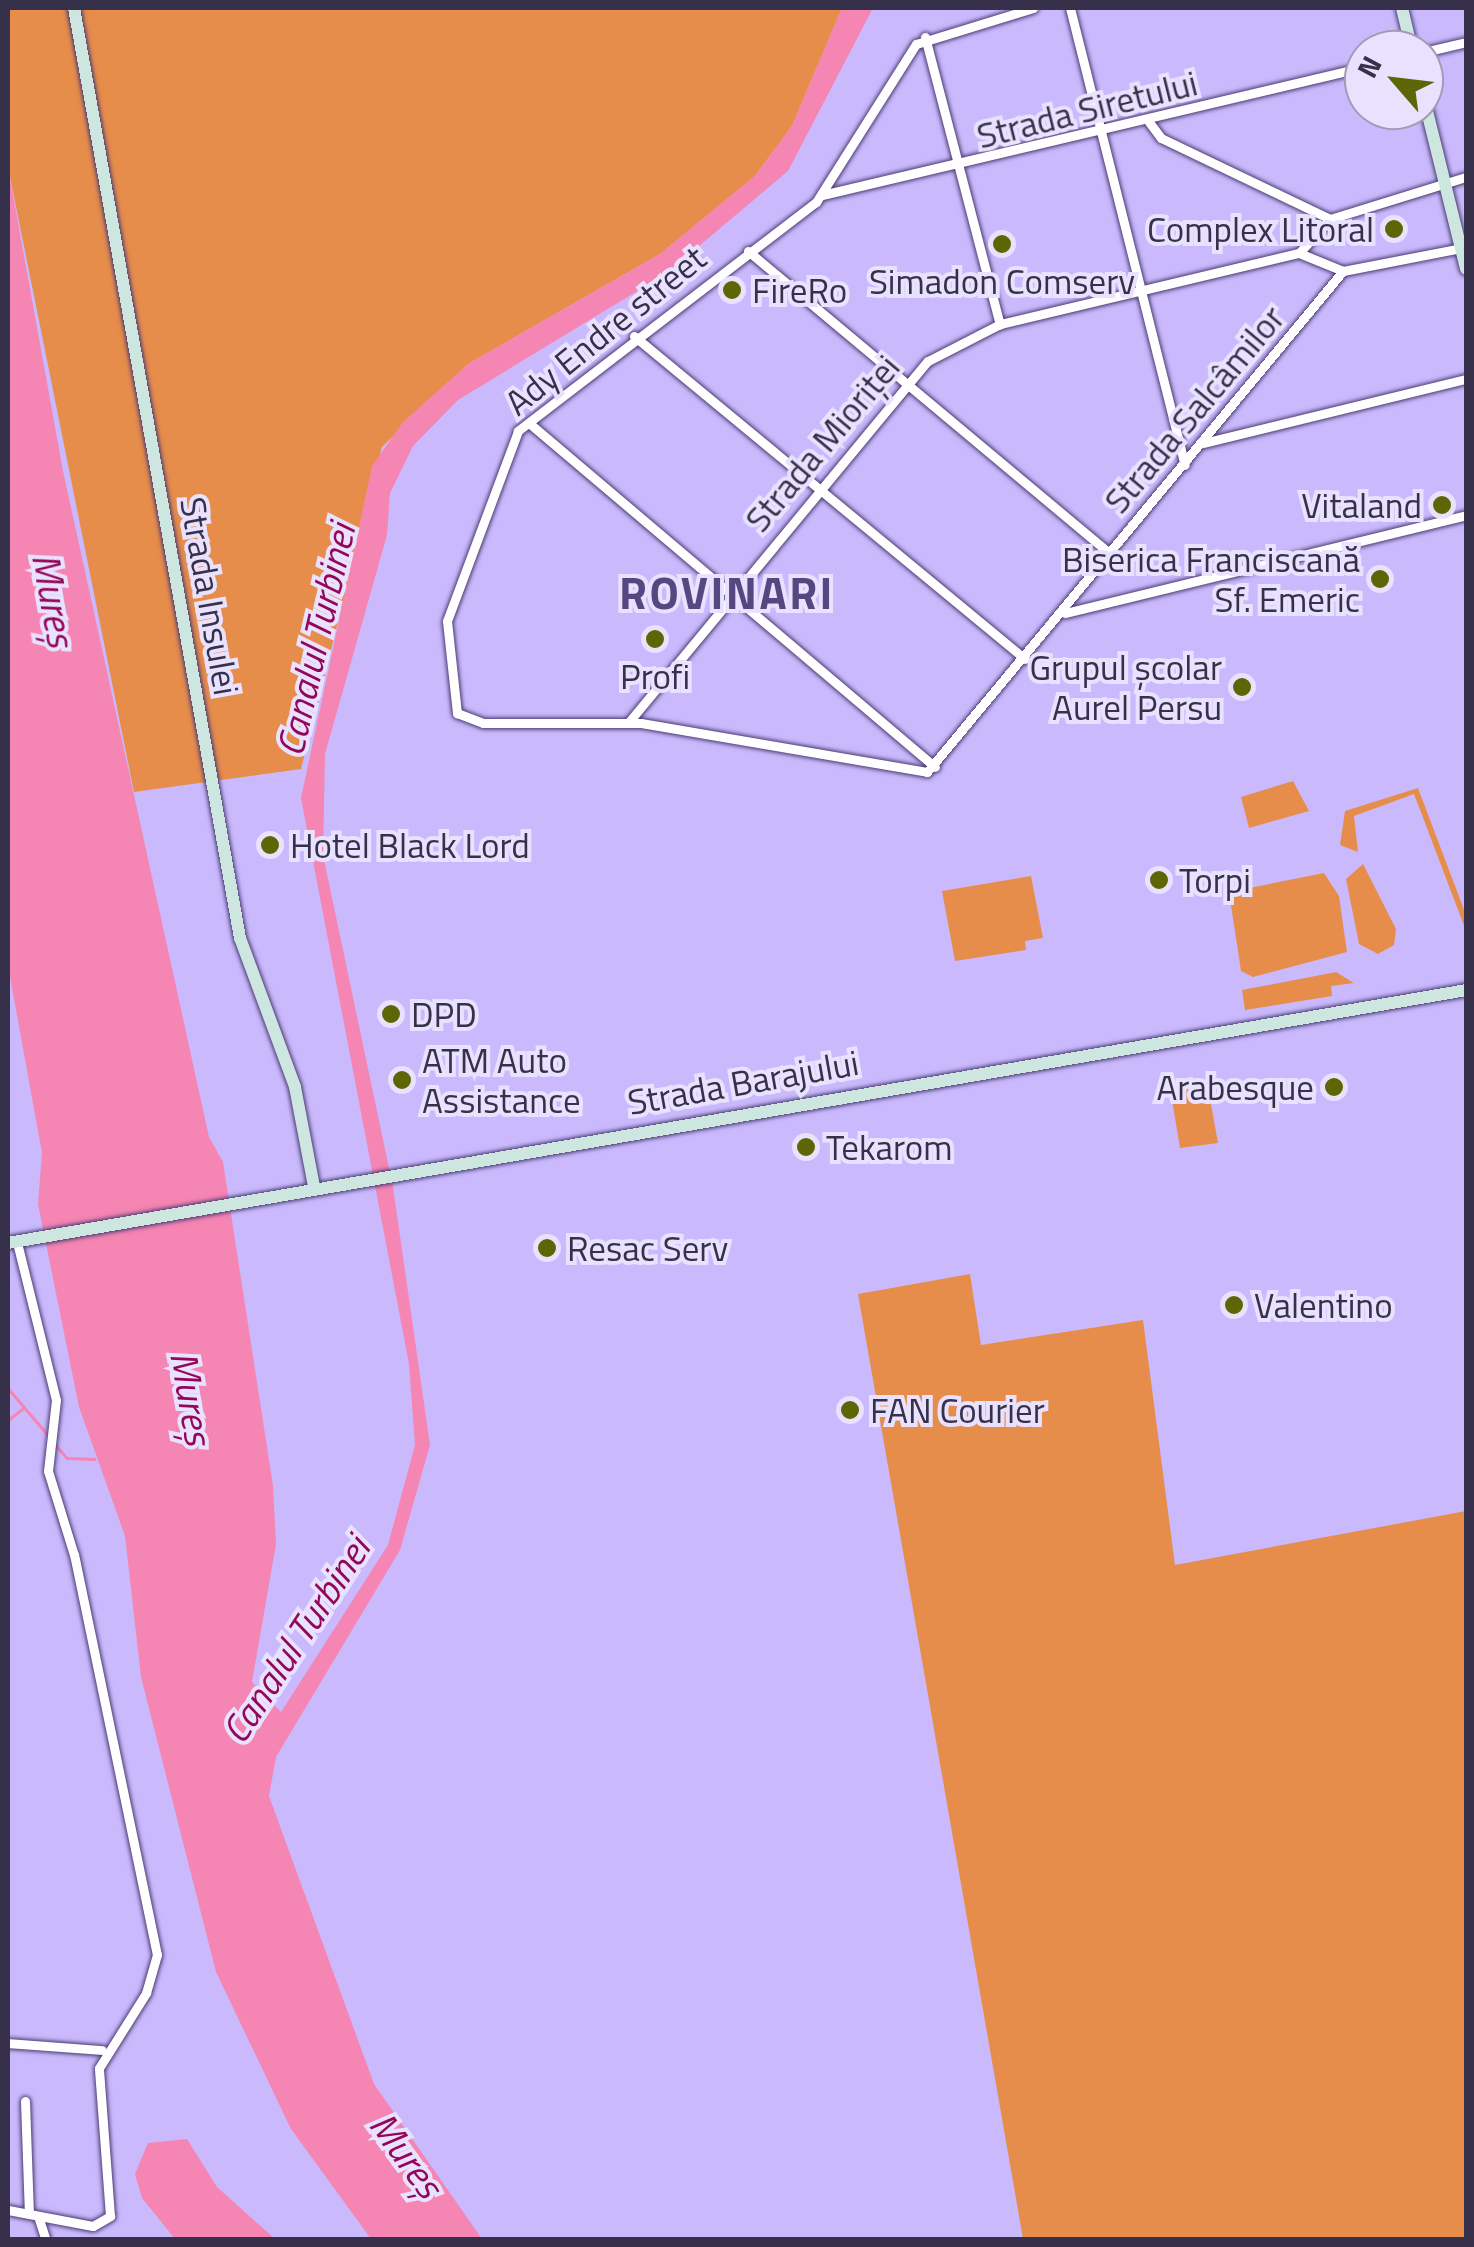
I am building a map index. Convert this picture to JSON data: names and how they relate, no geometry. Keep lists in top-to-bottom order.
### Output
{
  "streets": {
    "main road": ["Strada Insulei", "Strada Barajului"],
    "street": [
      "Strada Siretului",
      "Ady Endre street",
      "Strada Salcâmilor",
      "Strada Mioriței"
    ]
  },
  "crossings": [
    ["Strada Siretului", "Ady Endre street"],
    ["Ady Endre street", "Strada Salcâmilor"],
    ["Ady Endre street", "Strada Mioriței"],
    ["Strada Insulei", "Strada Barajului"]
  ],
  "districts": ["ROVINARI"],
  "water": ["Mureș", "Canalul Turbinei"],
  "places": [
    "Complex Litoral",
    "Simadon Comserv",
    "FireRo",
    "Vitaland",
    "Biserica Franciscană Sf. Emeric",
    "Profi",
    "Grupul școlar Aurel Persu",
    "Hotel Black Lord",
    "Torpi",
    "DPD",
    "ATM Auto Assistance",
    "Arabesque",
    "Tekarom",
    "Resac Serv",
    "Valentino",
    "FAN Courier"
  ],
  "north": "top left"
}
